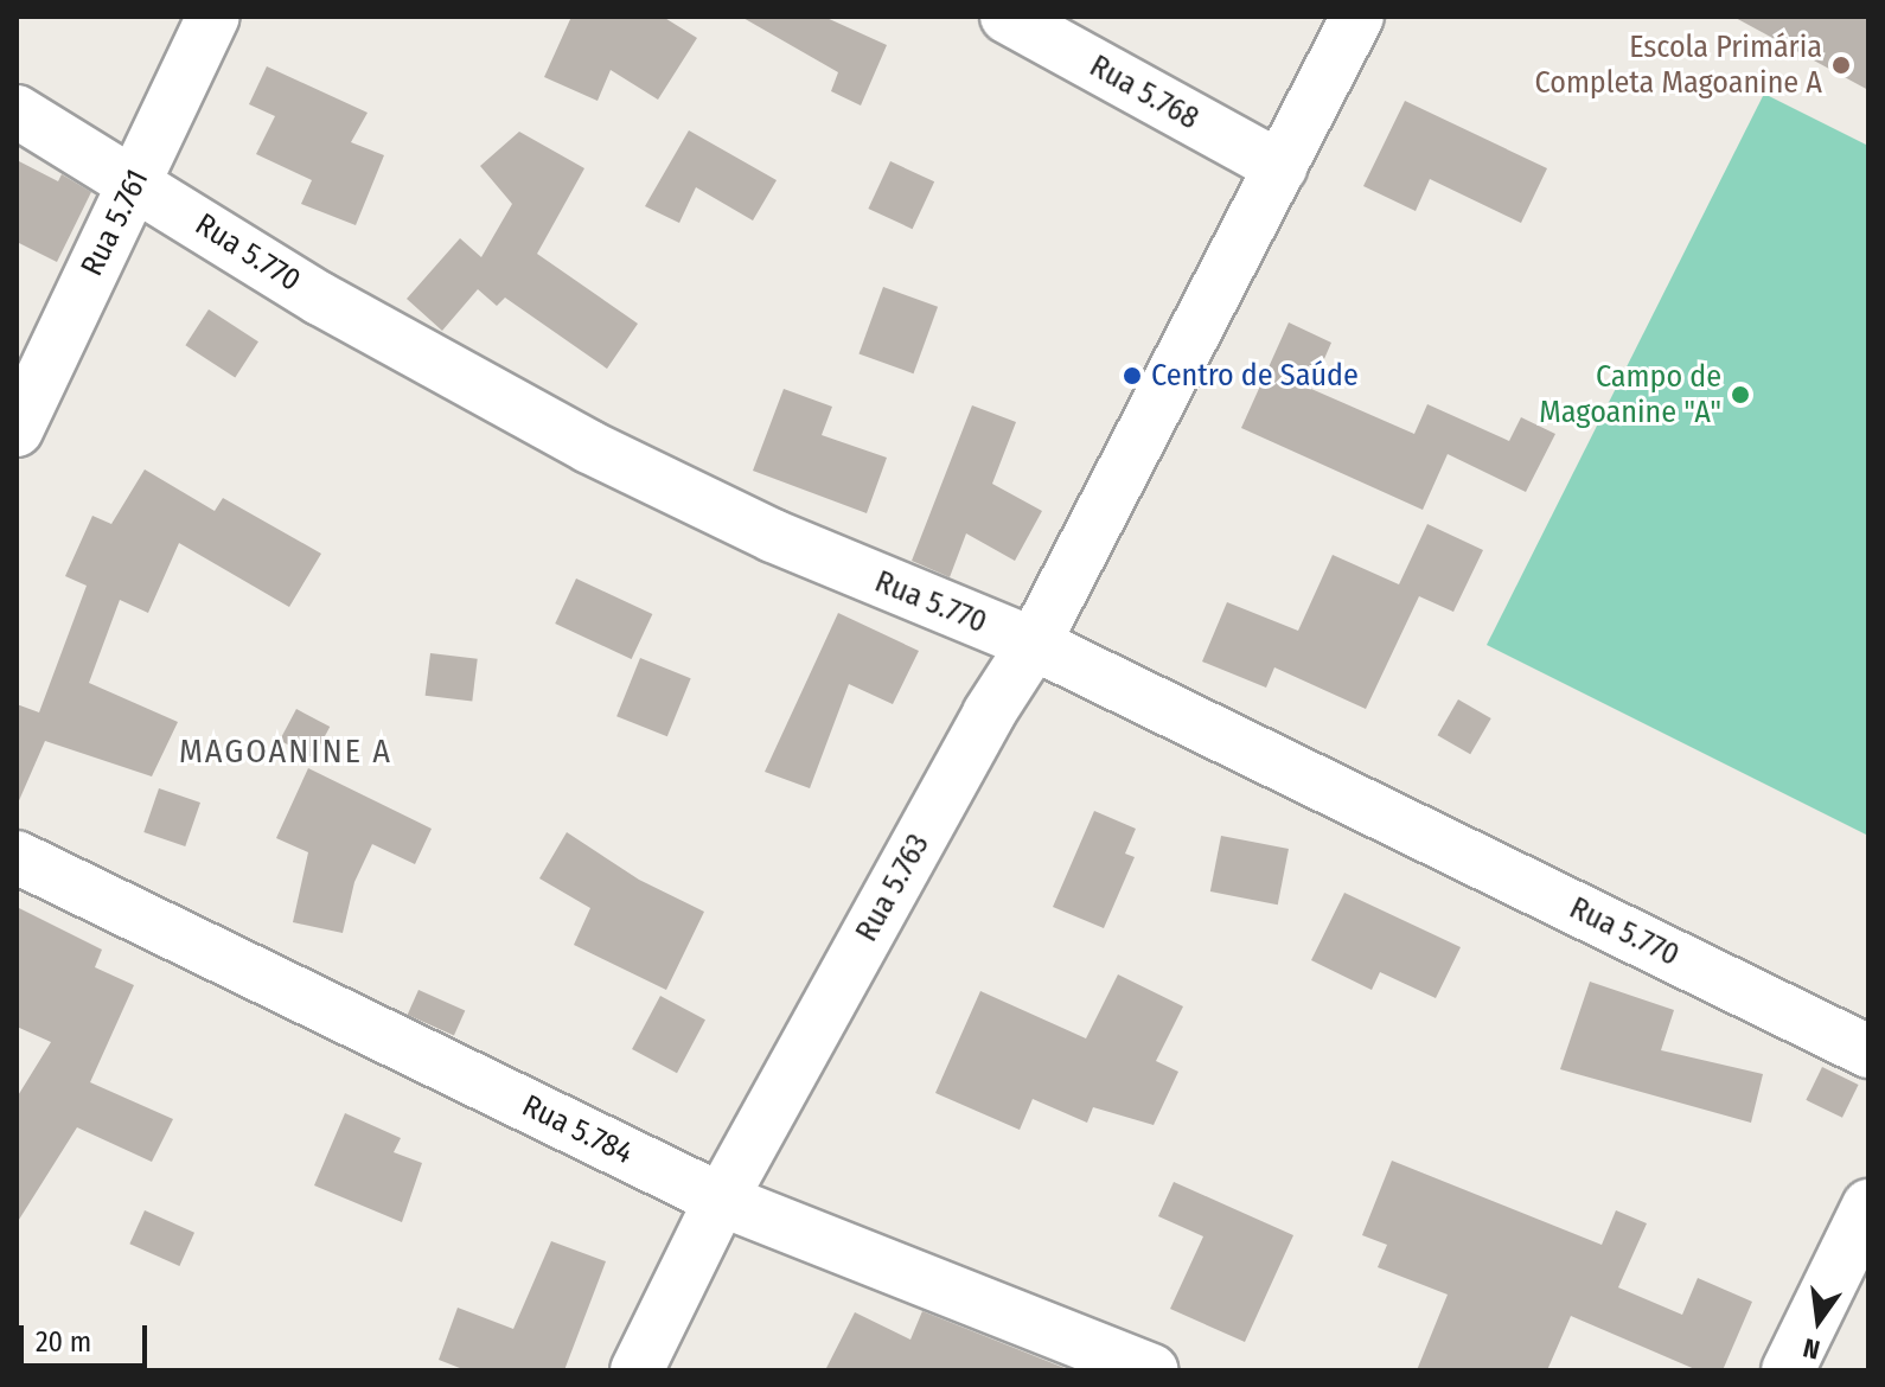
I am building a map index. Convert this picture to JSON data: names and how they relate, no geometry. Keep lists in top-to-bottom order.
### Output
{
  "streets": {
    "street": [
      "Rua 5.768",
      "Rua 5.761",
      "Rua 5.770",
      "Rua 5.763",
      "Rua 5.784"
    ]
  },
  "crossings": [
    ["Rua 5.768", "Rua 5.763"],
    ["Rua 5.761", "Rua 5.770"],
    ["Rua 5.770", "Rua 5.763"],
    ["Rua 5.763", "Rua 5.784"]
  ],
  "districts": ["MAGOANINE A"],
  "places": ["Escola Primária Completa Magoanine A", "Centro de Saúde", "Campo de Magoanine \"A\""],
  "scale_bar": "20 m",
  "north": "bottom"
}
